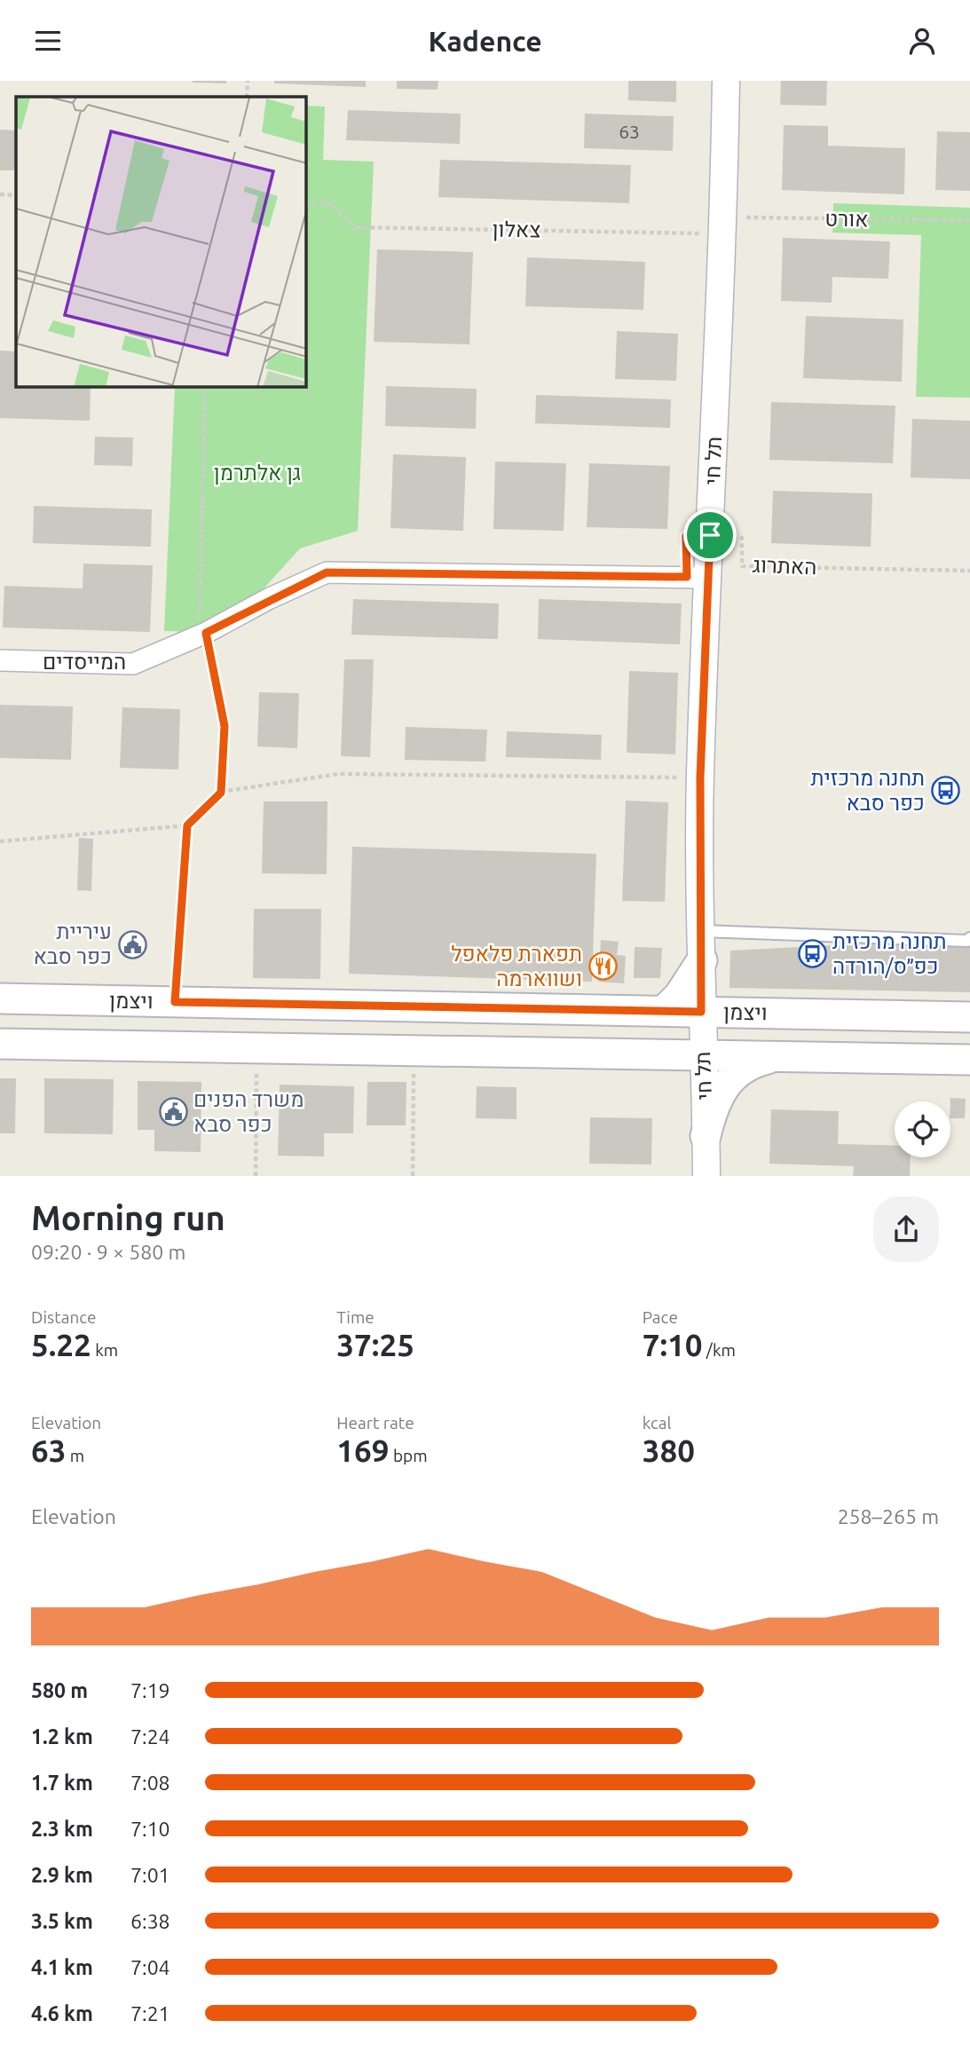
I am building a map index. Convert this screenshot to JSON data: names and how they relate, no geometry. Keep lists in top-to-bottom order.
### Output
{
  "streets": {
    "main road": ["ויצמן"],
    "street": ["תל חי", "המייסדים"],
    "path": ["אורט", "צאלון", "האתרוג"]
  },
  "crossings": [
    ["אורט", "צאלון"],
    ["אורט", "תל חי"],
    ["צאלון", "תל חי"],
    ["תל חי", "האתרוג"],
    ["תל חי", "המייסדים"],
    ["תל חי", "ויצמן"]
  ],
  "parks": ["גן אלתרמן"],
  "places": {
    "bus stop": ["תחנה מרכזית כפר סבא", "תחנה מרכזית כפ״ס/הורדה"],
    "public building": ["עיריית כפר סבא", "משרד הפנים כפר סבא"],
    "restaurant": ["תפארת פלאפל ושווארמה"]
  },
  "house_numbers": ["63"],
  "page": {
    "header": "Kadence",
    "heading": ["Morning run", "09:20 · 9 × 580 m"],
    "stats": [
      ["Distance", "5.22 km"],
      ["Time", "37:25"],
      ["Pace", "7:10 /km"],
      ["Elevation", "63 m"],
      ["Heart rate", "169 bpm"],
      ["kcal", "380"]
    ],
    "chart": ["Elevation", "258–265 m"],
    "list": [
      {
        "name": "580 m",
        "note": "7:19"
      },
      {
        "name": "1.2 km",
        "note": "7:24"
      },
      {
        "name": "1.7 km",
        "note": "7:08"
      },
      {
        "name": "2.3 km",
        "note": "7:10"
      },
      {
        "name": "2.9 km",
        "note": "7:01"
      },
      {
        "name": "3.5 km",
        "note": "6:38"
      },
      {
        "name": "4.1 km",
        "note": "7:04"
      },
      {
        "name": "4.6 km",
        "note": "7:21"
      }
    ]
  }
}
